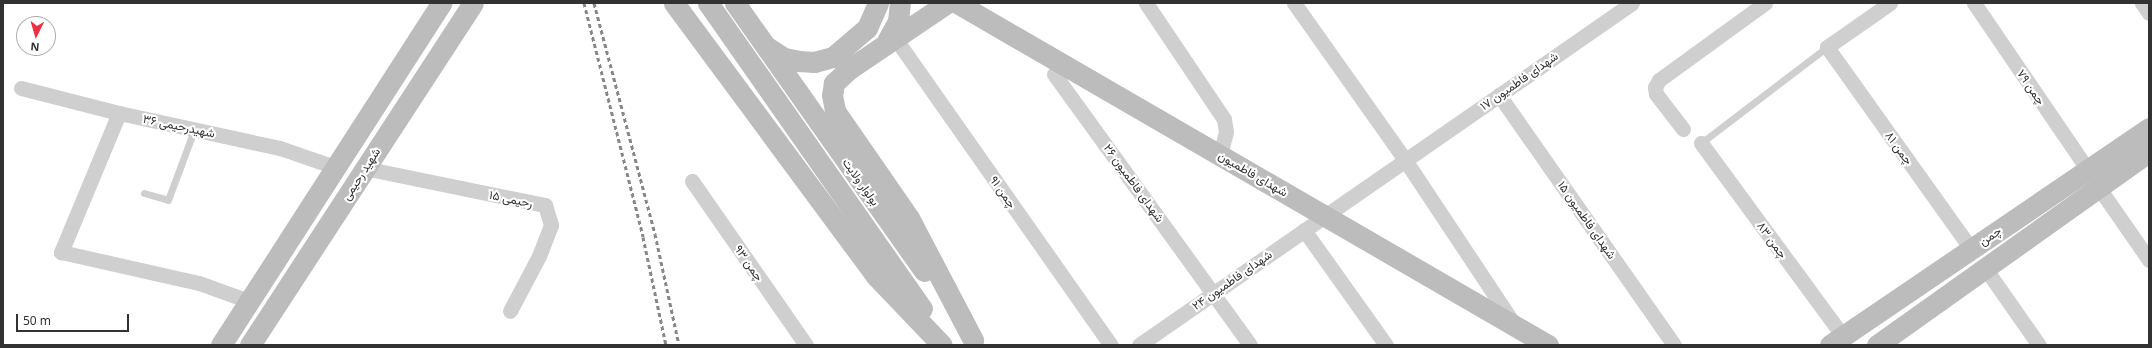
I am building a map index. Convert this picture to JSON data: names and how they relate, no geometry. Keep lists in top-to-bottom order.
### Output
{
  "streets": {
    "main road": [
      "شهید رحیمی",
      "شهدای فاطمیون",
      "بولوار ولایت",
      "چمن"
    ],
    "street": [
      "شهدای فاطمیون ۱۷",
      "چمن ۷۹",
      "شهیدرحیمی ۳۶",
      "چمن ۸۱",
      "شهدای فاطمیون ۲۶",
      "چمن ۹۱",
      "رحیمی ۱۵",
      "شهدای فاطمیون ۱۵",
      "چمن ۸۳",
      "چمن ۹۳",
      "شهدای فاطمیون ۲۴"
    ]
  },
  "crossings": [
    ["شهدای فاطمیون ۱۷", "شهدای فاطمیون"],
    ["شهدای فاطمیون ۱۷", "شهدای فاطمیون ۱۵"],
    ["شهدای فاطمیون ۱۷", "شهدای فاطمیون ۲۴"],
    ["چمن ۷۹", "چمن"],
    ["چمن ۸۱", "چمن"],
    ["شهید رحیمی", "رحیمی ۱۵"],
    ["شهدای فاطمیون", "شهدای فاطمیون ۲۴"],
    ["شهدای فاطمیون ۲۶", "شهدای فاطمیون ۲۴"],
    ["چمن", "چمن ۸۳"]
  ],
  "scale_bar": "50 m",
  "north": "bottom"
}
